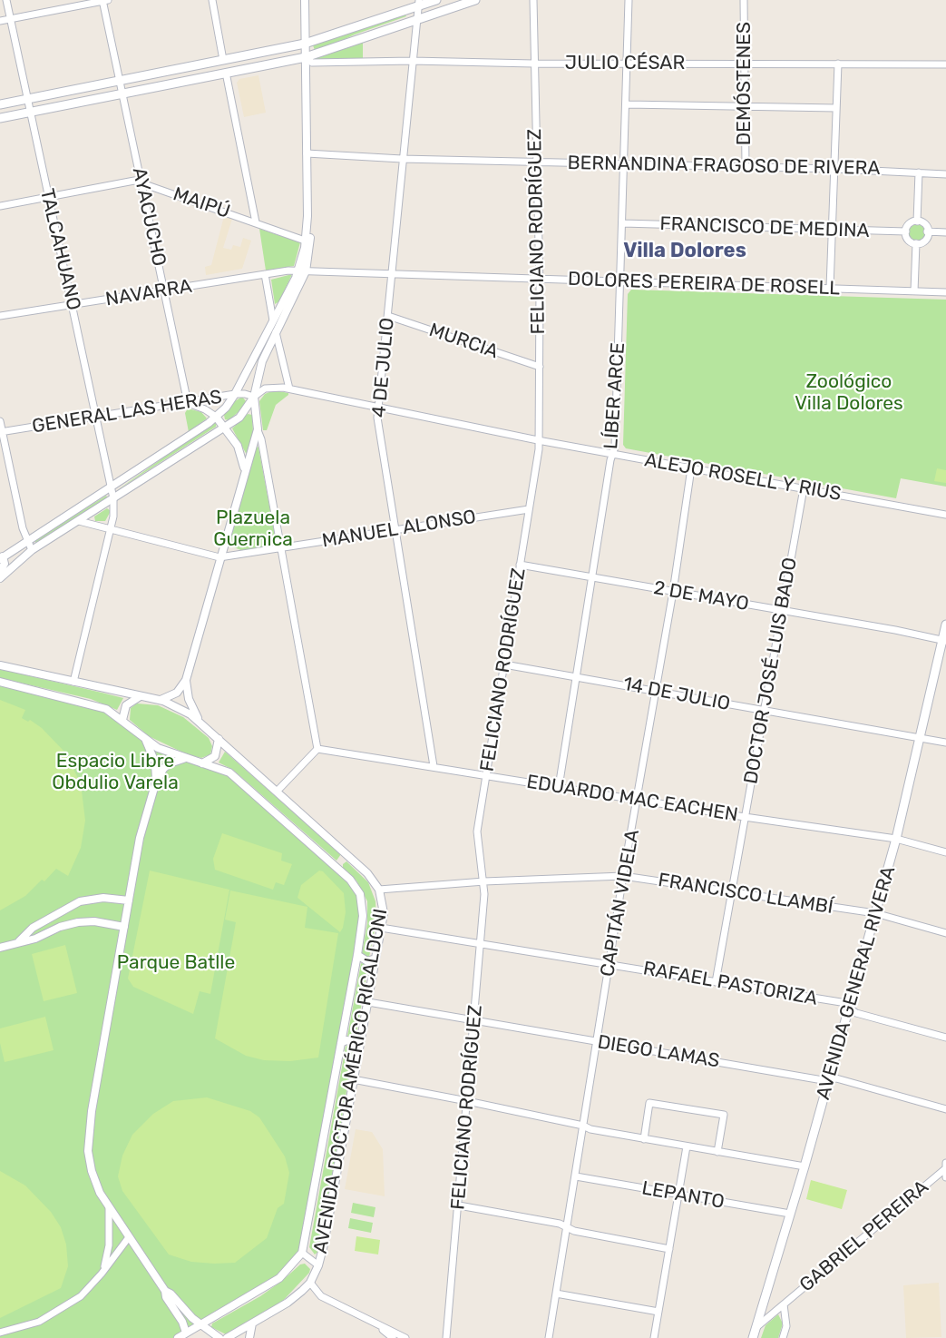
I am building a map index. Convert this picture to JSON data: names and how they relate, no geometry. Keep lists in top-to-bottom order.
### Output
{
  "streets": {
    "main road": ["AVENIDA GENERAL RIVERA"],
    "street": [
      "JULIO CÉSAR",
      "DEMÓSTENES",
      "BERNANDINA FRAGOSO DE RIVERA",
      "MAIPÚ",
      "AYACUCHO",
      "FRANCISCO DE MEDINA",
      "FELICIANO RODRÍGUEZ",
      "TALCAHUANO",
      "DOLORES PEREIRA DE ROSELL",
      "NAVARRA",
      "MURCIA",
      "4 DE JULIO",
      "LÍBER ARCE",
      "GENERAL LAS HERAS",
      "ALEJO ROSELL Y RIUS",
      "MANUEL ALONSO",
      "2 DE MAYO",
      "DOCTOR JOSÉ LUIS BADO",
      "14 DE JULIO",
      "EDUARDO MAC EACHEN",
      "FRANCISCO LLAMBÍ",
      "CAPITÁN VIDELA",
      "RAFAEL PASTORIZA",
      "DIEGO LAMAS",
      "AVENIDA DOCTOR AMÉRICO RICALDONI",
      "LEPANTO",
      "GABRIEL PEREIRA"
    ]
  },
  "crossings": [
    ["JULIO CÉSAR", "DEMÓSTENES"],
    ["JULIO CÉSAR", "FELICIANO RODRÍGUEZ"],
    ["JULIO CÉSAR", "4 DE JULIO"],
    ["JULIO CÉSAR", "LÍBER ARCE"],
    ["DEMÓSTENES", "BERNANDINA FRAGOSO DE RIVERA"],
    ["BERNANDINA FRAGOSO DE RIVERA", "FELICIANO RODRÍGUEZ"],
    ["BERNANDINA FRAGOSO DE RIVERA", "4 DE JULIO"],
    ["BERNANDINA FRAGOSO DE RIVERA", "LÍBER ARCE"],
    ["MAIPÚ", "AYACUCHO"],
    ["MAIPÚ", "TALCAHUANO"],
    ["AYACUCHO", "NAVARRA"],
    ["AYACUCHO", "GENERAL LAS HERAS"],
    ["FRANCISCO DE MEDINA", "LÍBER ARCE"],
    ["FELICIANO RODRÍGUEZ", "DOLORES PEREIRA DE ROSELL"],
    ["FELICIANO RODRÍGUEZ", "MURCIA"],
    ["FELICIANO RODRÍGUEZ", "ALEJO ROSELL Y RIUS"],
    ["FELICIANO RODRÍGUEZ", "MANUEL ALONSO"],
    ["FELICIANO RODRÍGUEZ", "2 DE MAYO"],
    ["FELICIANO RODRÍGUEZ", "14 DE JULIO"],
    ["FELICIANO RODRÍGUEZ", "EDUARDO MAC EACHEN"],
    ["FELICIANO RODRÍGUEZ", "FRANCISCO LLAMBÍ"],
    ["FELICIANO RODRÍGUEZ", "RAFAEL PASTORIZA"],
    ["FELICIANO RODRÍGUEZ", "DIEGO LAMAS"],
    ["TALCAHUANO", "NAVARRA"],
    ["TALCAHUANO", "GENERAL LAS HERAS"],
    ["DOLORES PEREIRA DE ROSELL", "NAVARRA"],
    ["DOLORES PEREIRA DE ROSELL", "4 DE JULIO"],
    ["DOLORES PEREIRA DE ROSELL", "LÍBER ARCE"],
    ["MURCIA", "4 DE JULIO"],
    ["4 DE JULIO", "ALEJO ROSELL Y RIUS"],
    ["4 DE JULIO", "MANUEL ALONSO"],
    ["4 DE JULIO", "EDUARDO MAC EACHEN"],
    ["LÍBER ARCE", "ALEJO ROSELL Y RIUS"],
    ["LÍBER ARCE", "2 DE MAYO"],
    ["LÍBER ARCE", "14 DE JULIO"],
    ["LÍBER ARCE", "EDUARDO MAC EACHEN"],
    ["GENERAL LAS HERAS", "ALEJO ROSELL Y RIUS"],
    ["ALEJO ROSELL Y RIUS", "DOCTOR JOSÉ LUIS BADO"],
    ["ALEJO ROSELL Y RIUS", "CAPITÁN VIDELA"],
    ["2 DE MAYO", "DOCTOR JOSÉ LUIS BADO"],
    ["2 DE MAYO", "CAPITÁN VIDELA"],
    ["2 DE MAYO", "AVENIDA GENERAL RIVERA"],
    ["DOCTOR JOSÉ LUIS BADO", "14 DE JULIO"],
    ["DOCTOR JOSÉ LUIS BADO", "EDUARDO MAC EACHEN"],
    ["DOCTOR JOSÉ LUIS BADO", "FRANCISCO LLAMBÍ"],
    ["DOCTOR JOSÉ LUIS BADO", "RAFAEL PASTORIZA"],
    ["14 DE JULIO", "CAPITÁN VIDELA"],
    ["14 DE JULIO", "AVENIDA GENERAL RIVERA"],
    ["EDUARDO MAC EACHEN", "CAPITÁN VIDELA"],
    ["EDUARDO MAC EACHEN", "AVENIDA GENERAL RIVERA"],
    ["FRANCISCO LLAMBÍ", "CAPITÁN VIDELA"],
    ["FRANCISCO LLAMBÍ", "AVENIDA GENERAL RIVERA"],
    ["FRANCISCO LLAMBÍ", "AVENIDA DOCTOR AMÉRICO RICALDONI"],
    ["CAPITÁN VIDELA", "RAFAEL PASTORIZA"],
    ["CAPITÁN VIDELA", "DIEGO LAMAS"],
    ["CAPITÁN VIDELA", "LEPANTO"],
    ["AVENIDA GENERAL RIVERA", "RAFAEL PASTORIZA"],
    ["AVENIDA GENERAL RIVERA", "DIEGO LAMAS"],
    ["AVENIDA GENERAL RIVERA", "LEPANTO"],
    ["AVENIDA GENERAL RIVERA", "GABRIEL PEREIRA"],
    ["RAFAEL PASTORIZA", "AVENIDA DOCTOR AMÉRICO RICALDONI"],
    ["DIEGO LAMAS", "AVENIDA DOCTOR AMÉRICO RICALDONI"]
  ],
  "districts": ["Villa Dolores"],
  "parks": [
    "Zoológico Villa Dolores",
    "Plazuela Guernica",
    "Espacio Libre Obdulio Varela",
    "Parque Batlle"
  ]
}
